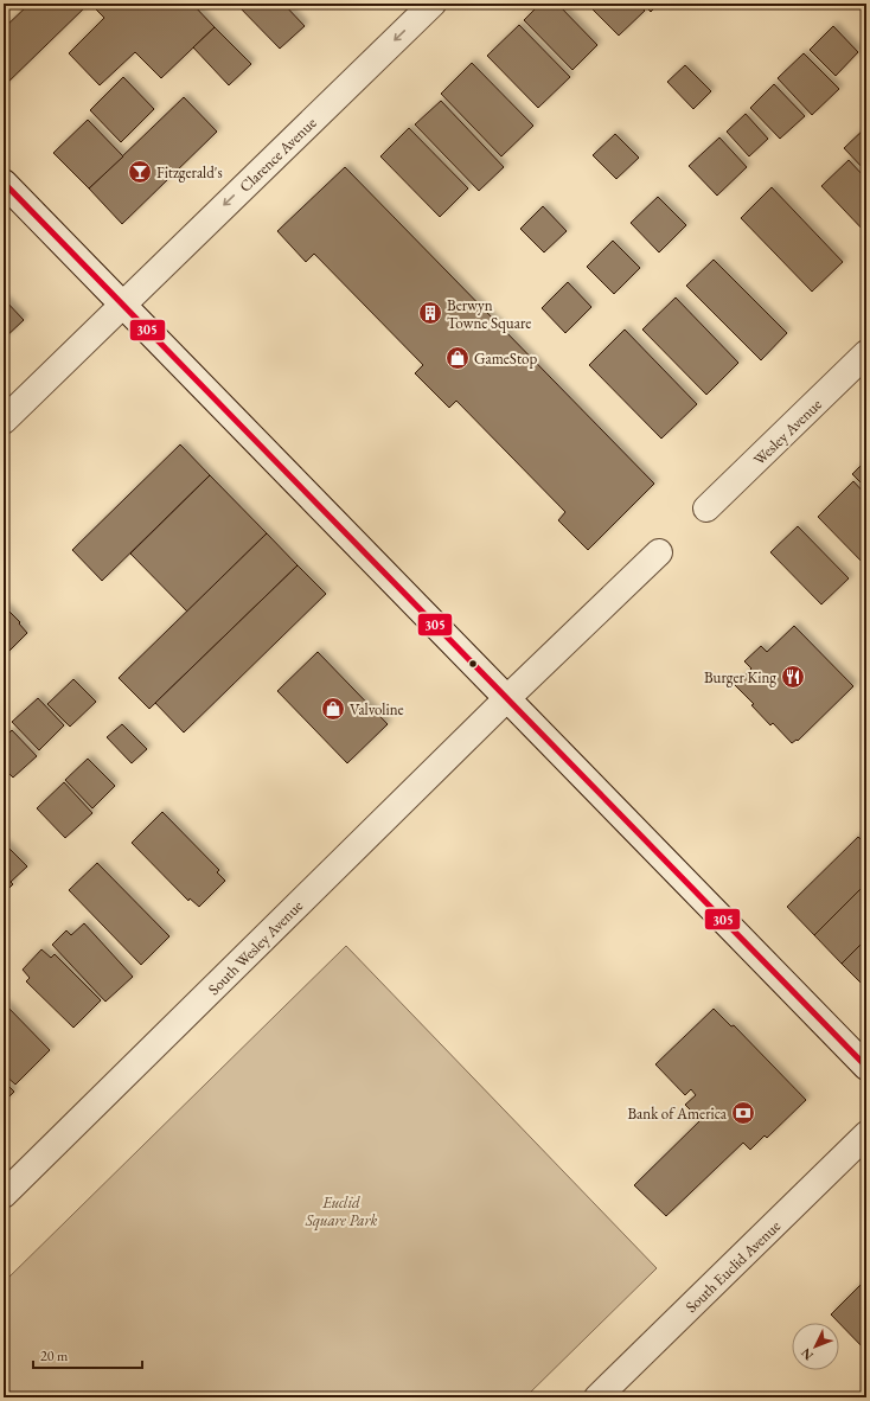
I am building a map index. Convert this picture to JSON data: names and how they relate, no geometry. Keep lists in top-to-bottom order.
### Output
{
  "streets": {
    "street": [
      "Clarence Avenue",
      "Wesley Avenue",
      "South Wesley Avenue",
      "South Euclid Avenue"
    ]
  },
  "one_way": ["Clarence Avenue"],
  "parks": ["Euclid Square Park"],
  "places": {
    "bar": ["Fitzgerald's"],
    "building": ["Berwyn Towne Square"],
    "shop": ["GameStop", "Valvoline"],
    "restaurant": ["Burger King"],
    "bank": ["Bank of America"]
  },
  "lines": ["transit line 305"],
  "scale_bar": "20 m",
  "north": "bottom left"
}
